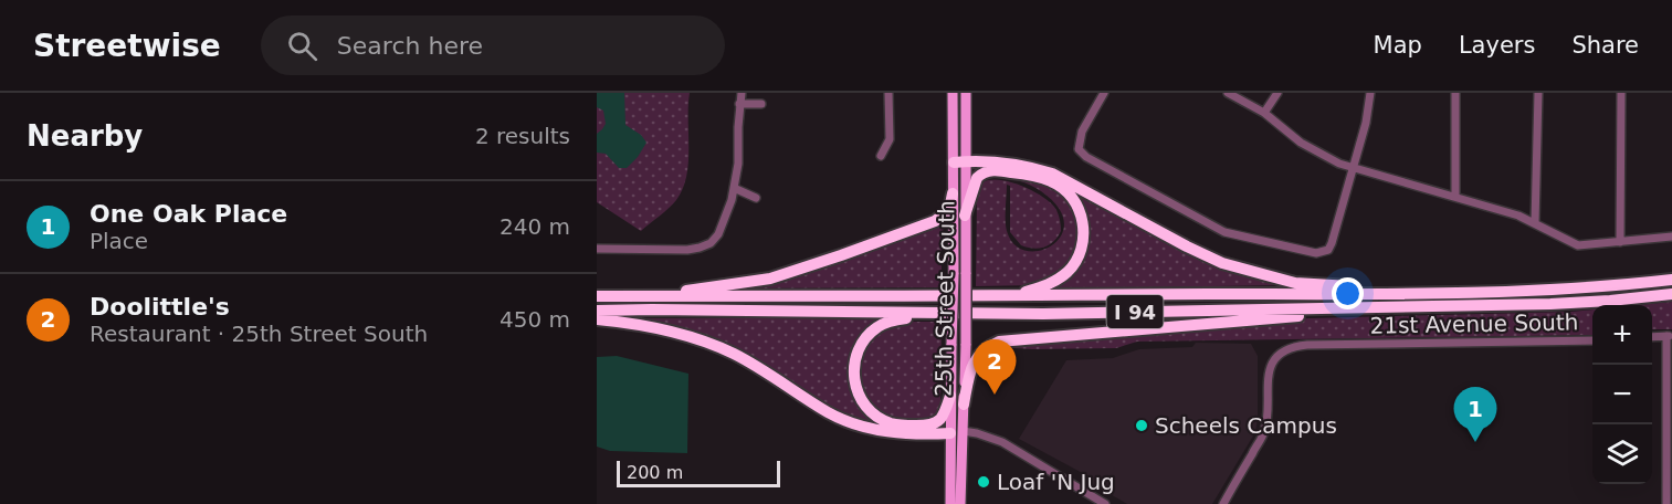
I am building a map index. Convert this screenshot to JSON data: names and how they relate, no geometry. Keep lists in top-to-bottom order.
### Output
{
  "streets": {
    "highway": ["I 94"],
    "main road": ["25th Street South"],
    "street": ["21st Avenue South"]
  },
  "places": ["Scheels Campus", "Loaf 'N Jug"],
  "scale_bar": "200 m",
  "page": {
    "header": "Streetwise",
    "search": "Search here",
    "nav": ["Map", "Layers", "Share"],
    "heading": ["Nearby", "2 results"],
    "list": [
      {
        "mark": "1",
        "name": "One Oak Place",
        "note": "Place",
        "value": "240 m"
      },
      {
        "mark": "2",
        "name": "Doolittle's",
        "note": "Restaurant · 25th Street South",
        "value": "450 m"
      }
    ],
    "map_buttons": ["+", "−"],
    "pins": ["2", "1"],
    "scale": "200 m"
  }
}
